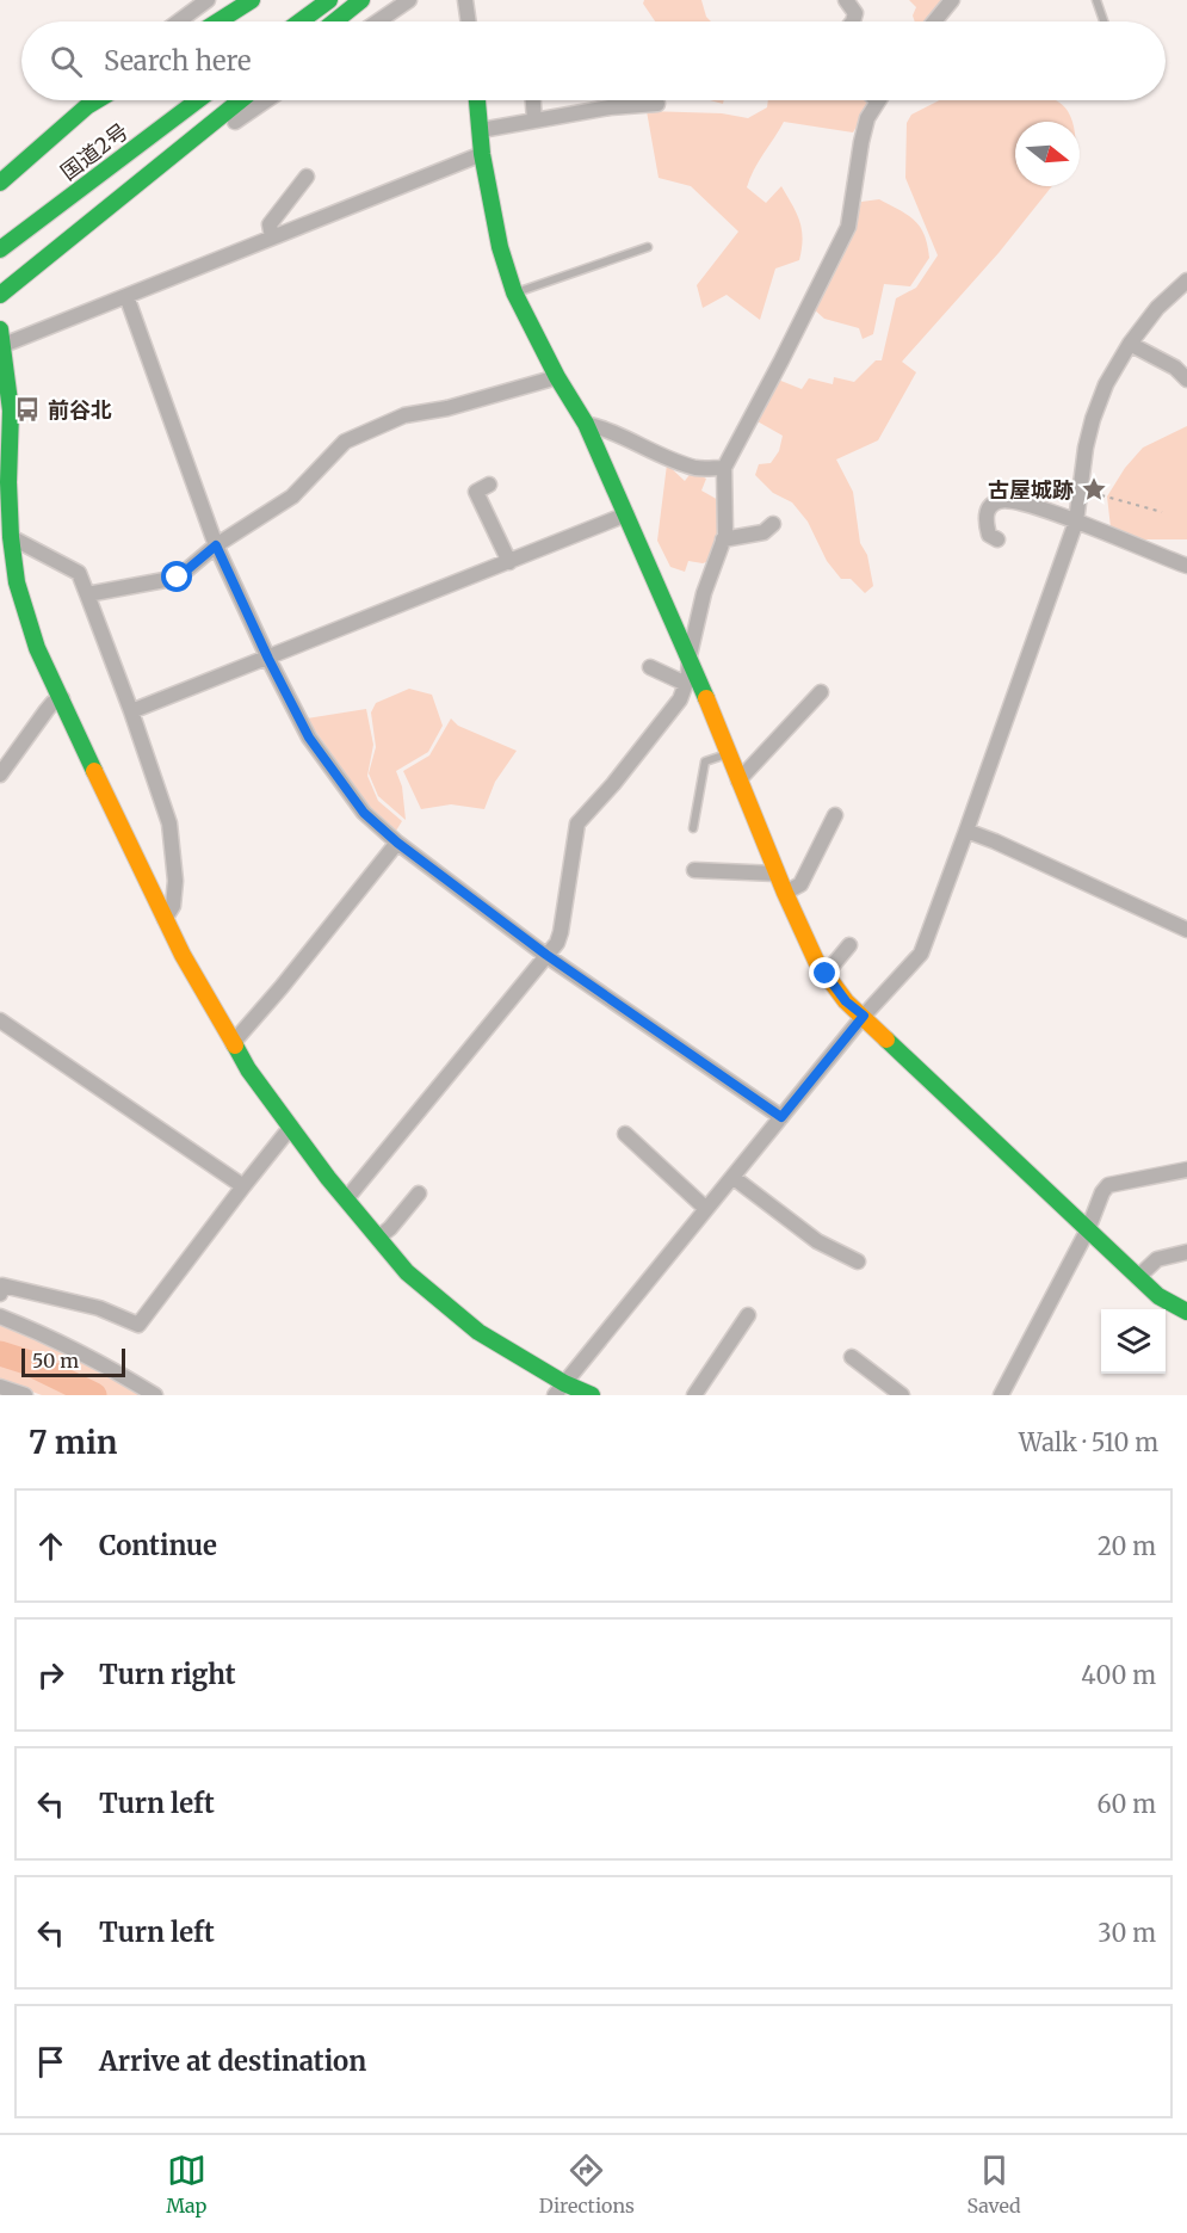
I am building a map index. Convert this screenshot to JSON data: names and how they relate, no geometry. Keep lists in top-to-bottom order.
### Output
{
  "streets": {
    "main road": ["国道2号"]
  },
  "places": {
    "bus stop": ["前谷北"],
    "place": ["古屋城跡"]
  },
  "scale_bar": "50 m",
  "north": "right",
  "page": {
    "search": "Search here",
    "scale": "50 m",
    "heading": ["7 min", "Walk · 510 m"],
    "list": [
      ["Continue", "20 m"],
      ["Turn right", "400 m"],
      ["Turn left", "60 m"],
      ["Turn left", "30 m"],
      "Arrive at destination"
    ],
    "nav": ["Map", "Directions", "Saved"]
  }
}
